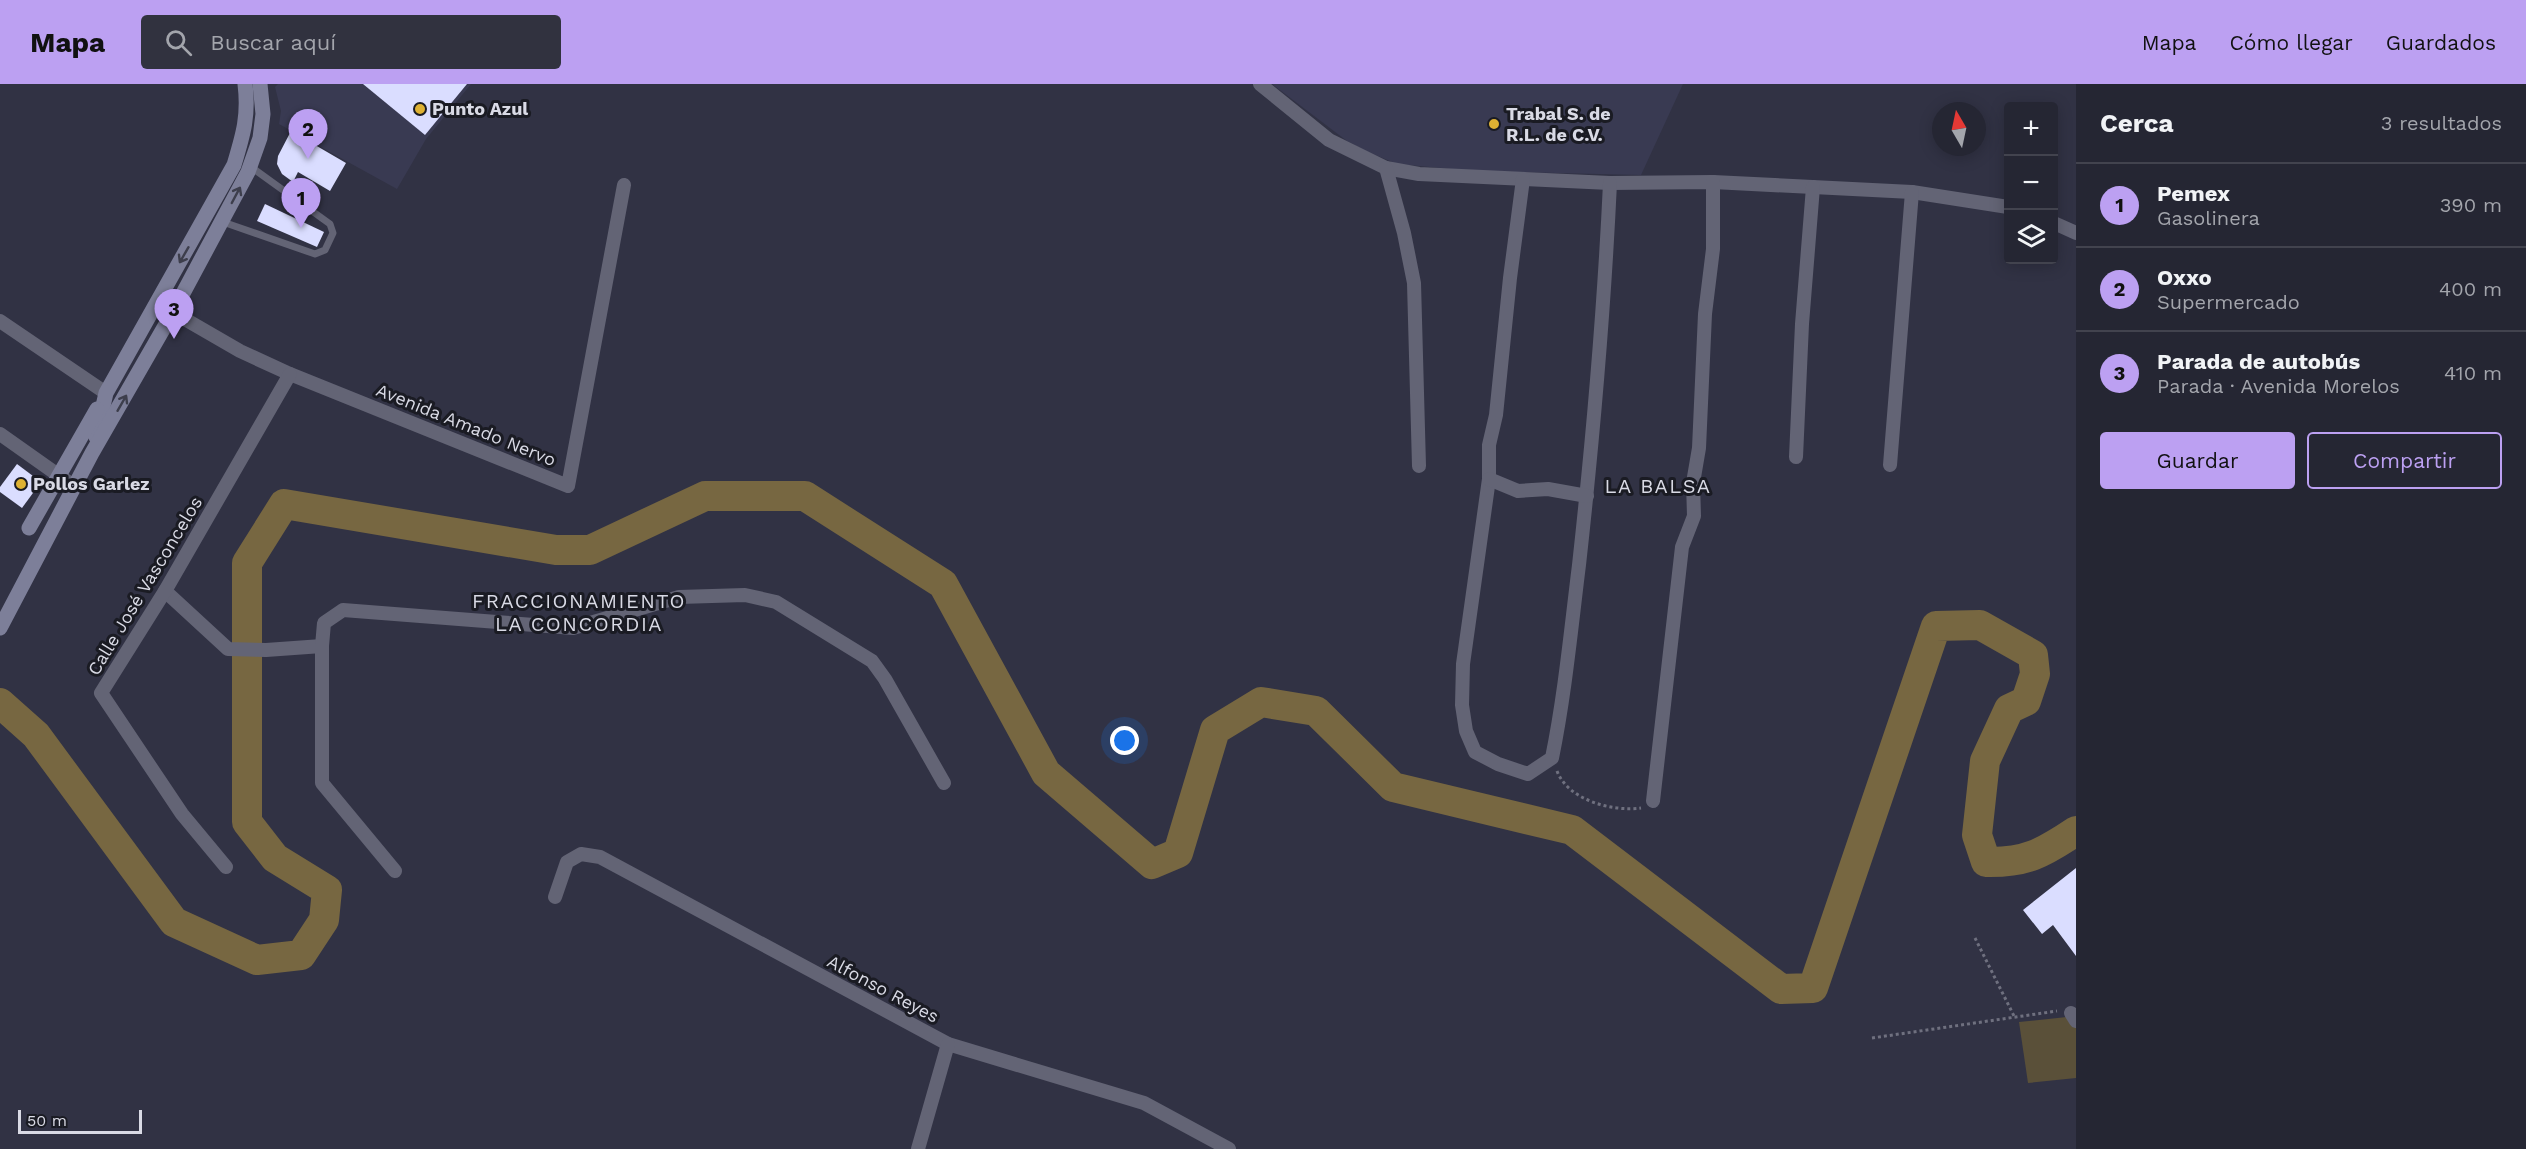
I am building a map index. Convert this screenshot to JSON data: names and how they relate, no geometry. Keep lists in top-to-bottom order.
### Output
{
  "streets": {
    "street": ["Avenida Amado Nervo", "Calle José Vasconcelos", "Alfonso Reyes"]
  },
  "crossings": [
    ["Avenida Amado Nervo", "Calle José Vasconcelos"]
  ],
  "districts": ["LA BALSA", "FRACCIONAMIENTO LA CONCORDIA"],
  "places": ["Punto Azul", "Trabal S. de R.L. de C.V.", "Pollos Garlez"],
  "scale_bar": "50 m",
  "north": "top",
  "page": {
    "header": "Mapa",
    "search": "Buscar aquí",
    "nav": ["Mapa", "Cómo llegar", "Guardados"],
    "heading": ["Cerca", "3 resultados"],
    "map_buttons": ["+", "−"],
    "pins": ["2", "1", "3"],
    "list": [
      {
        "mark": "1",
        "name": "Pemex",
        "note": "Gasolinera",
        "value": "390 m"
      },
      {
        "mark": "2",
        "name": "Oxxo",
        "note": "Supermercado",
        "value": "400 m"
      },
      {
        "mark": "3",
        "name": "Parada de autobús",
        "note": "Parada · Avenida Morelos",
        "value": "410 m"
      }
    ],
    "buttons": ["Guardar", "Compartir"],
    "scale": "50 m"
  }
}
